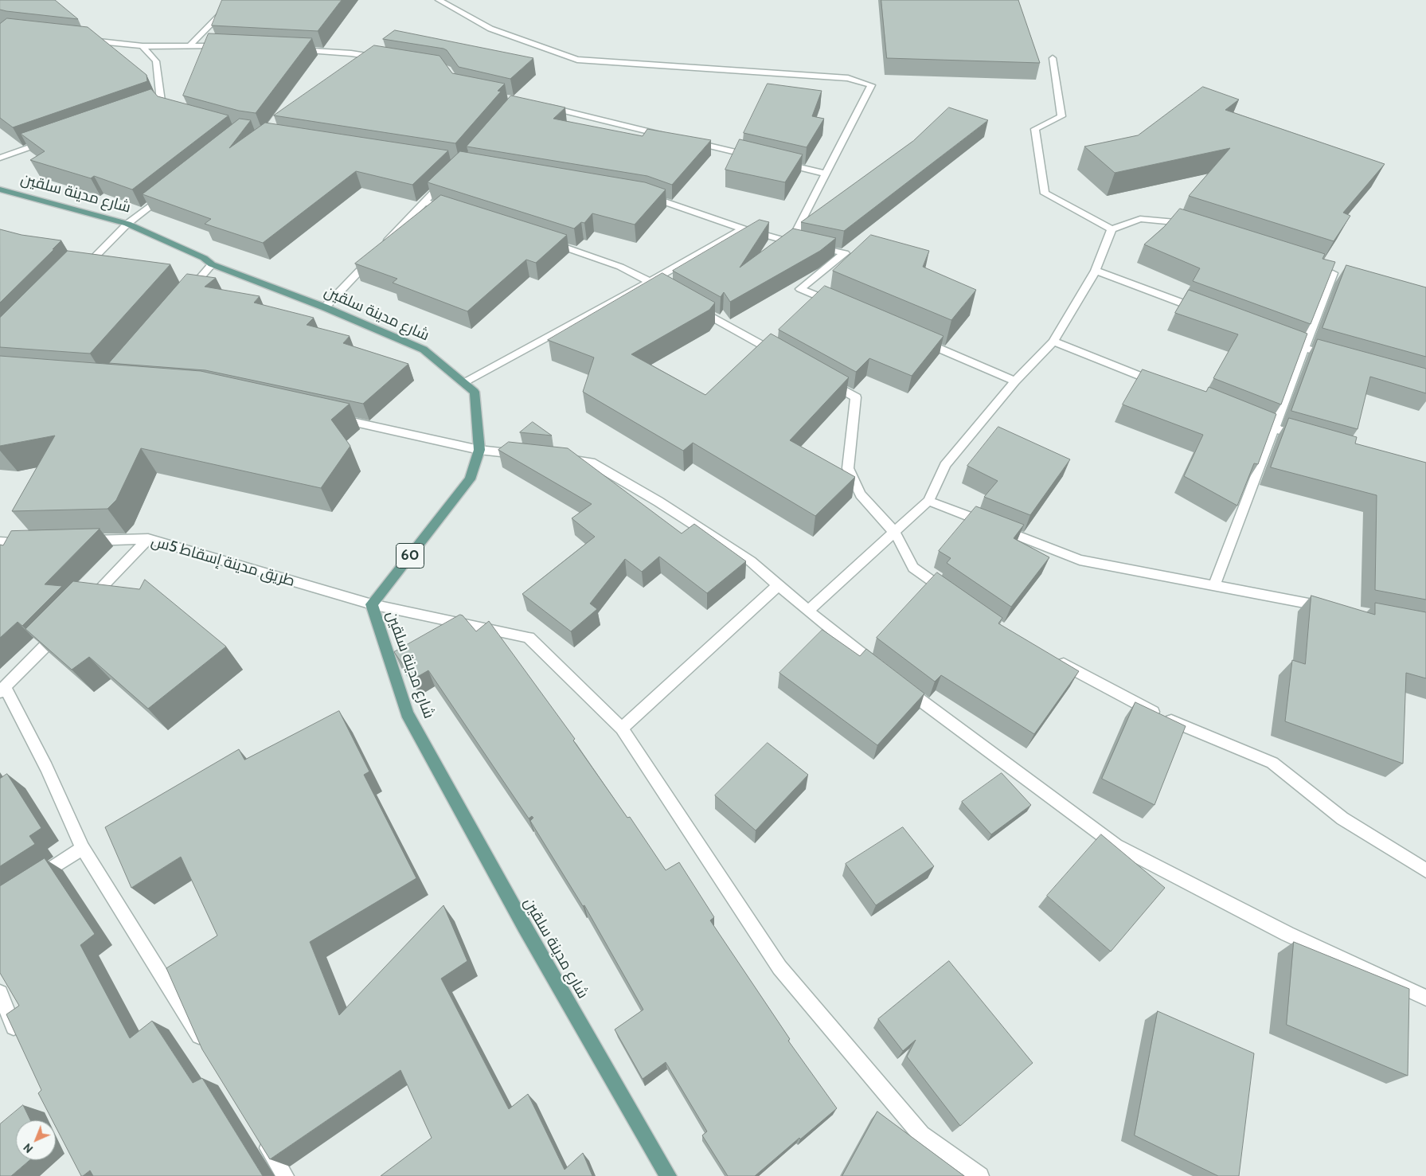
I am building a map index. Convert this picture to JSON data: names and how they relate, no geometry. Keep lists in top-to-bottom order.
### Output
{
  "streets": {
    "main road": ["شارع مدينة سلقين", "60"],
    "street": ["طريق مدينة إسقاط 5س"]
  },
  "crossings": [
    ["شارع مدينة سلقين", "طريق مدينة إسقاط 5س"]
  ],
  "north": "bottom left"
}
